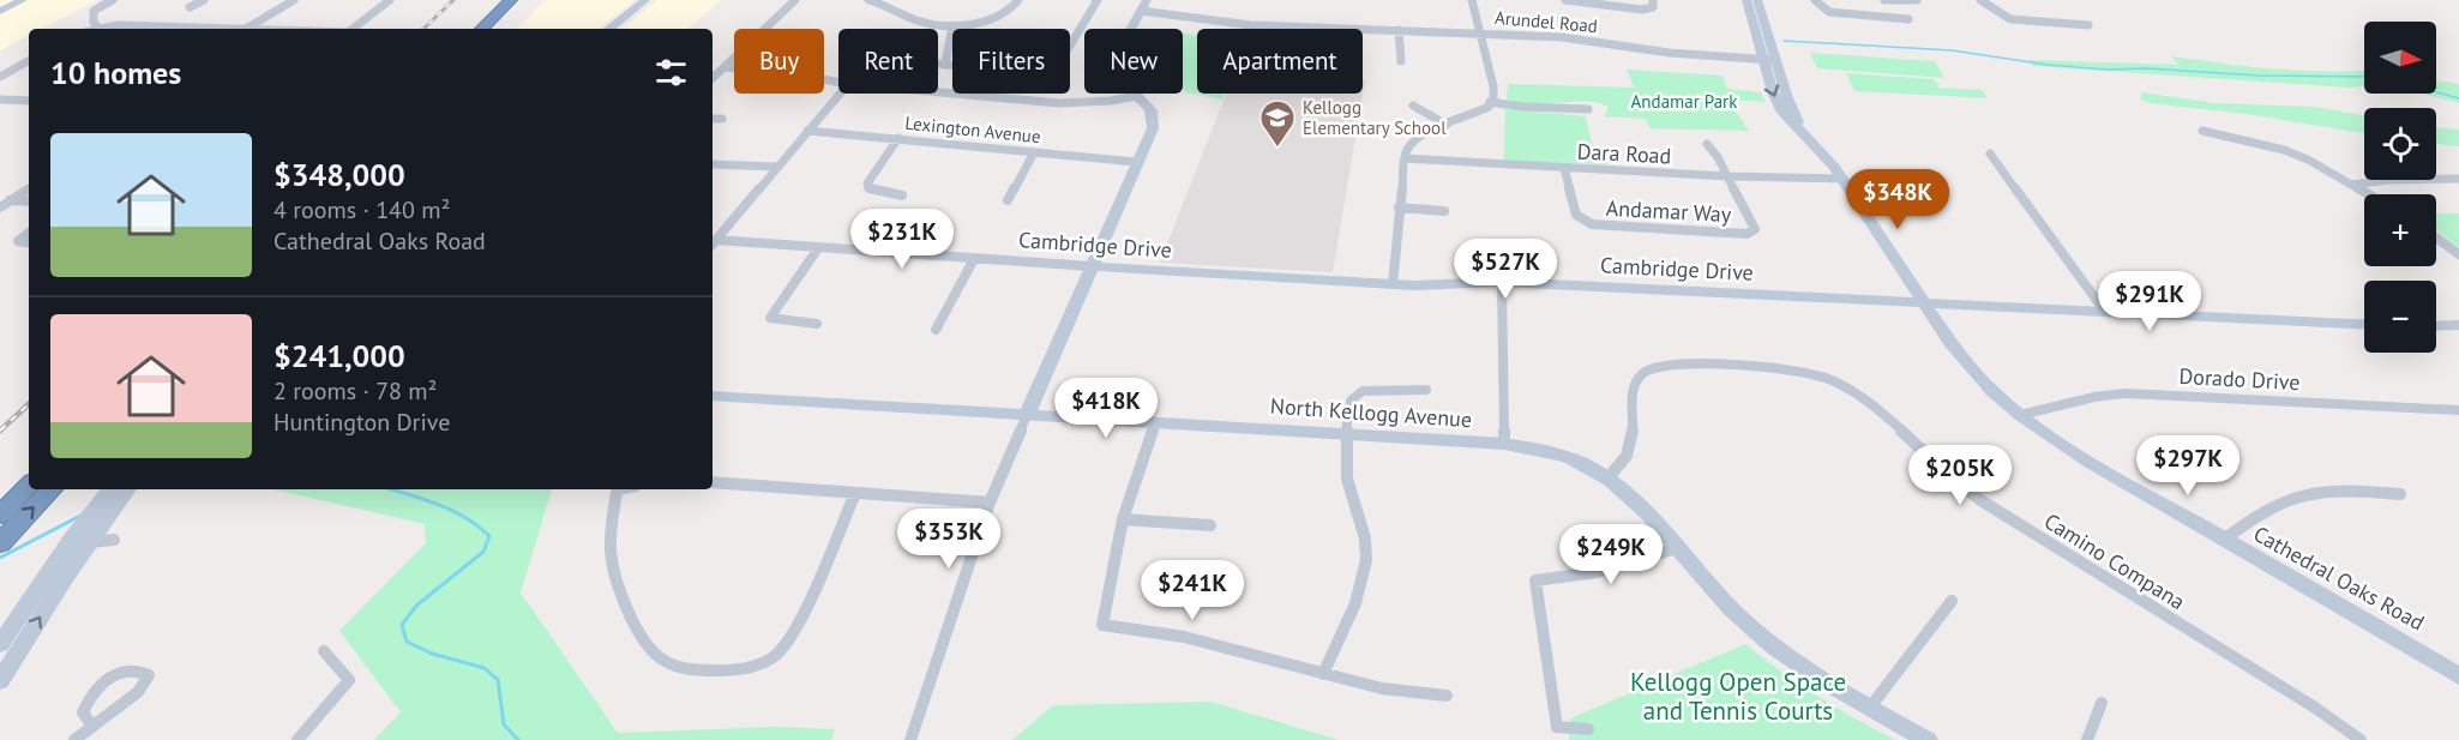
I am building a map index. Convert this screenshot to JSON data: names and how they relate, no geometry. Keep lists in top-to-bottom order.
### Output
{
  "streets": {
    "street": [
      "Arundel Road",
      "Lexington Avenue",
      "Dara Road",
      "Andamar Way",
      "Cambridge Drive",
      "Dorado Drive",
      "North Kellogg Avenue",
      "Camino Compana",
      "Cathedral Oaks Road"
    ]
  },
  "crossings": [
    ["Arundel Road", "Cathedral Oaks Road"],
    ["Dara Road", "Andamar Way"],
    ["Dara Road", "Cathedral Oaks Road"],
    ["Cambridge Drive", "Cathedral Oaks Road"],
    ["Dorado Drive", "Cathedral Oaks Road"],
    ["North Kellogg Avenue", "Camino Compana"]
  ],
  "parks": ["Andamar Park", "Kellogg Open Space and Tennis Courts"],
  "places": {
    "school or university": ["Kellogg Elementary School"]
  },
  "north": "right",
  "page": {
    "map_buttons": ["+", "−"],
    "chip": [
      "Buy",
      "Rent",
      "Filters",
      "New",
      "Apartment"
    ],
    "heading": "10 homes",
    "list": [
      {
        "name": "$348,000",
        "note": "4 rooms · 140 m² · Cathedral Oaks Road"
      },
      {
        "name": "$241,000",
        "note": "2 rooms · 78 m² · Huntington Drive"
      }
    ],
    "price": [
      "$348K",
      "$231K",
      "$527K",
      "$291K",
      "$418K",
      "$297K",
      "$205K",
      "$353K",
      "$249K",
      "$241K"
    ]
  }
}
